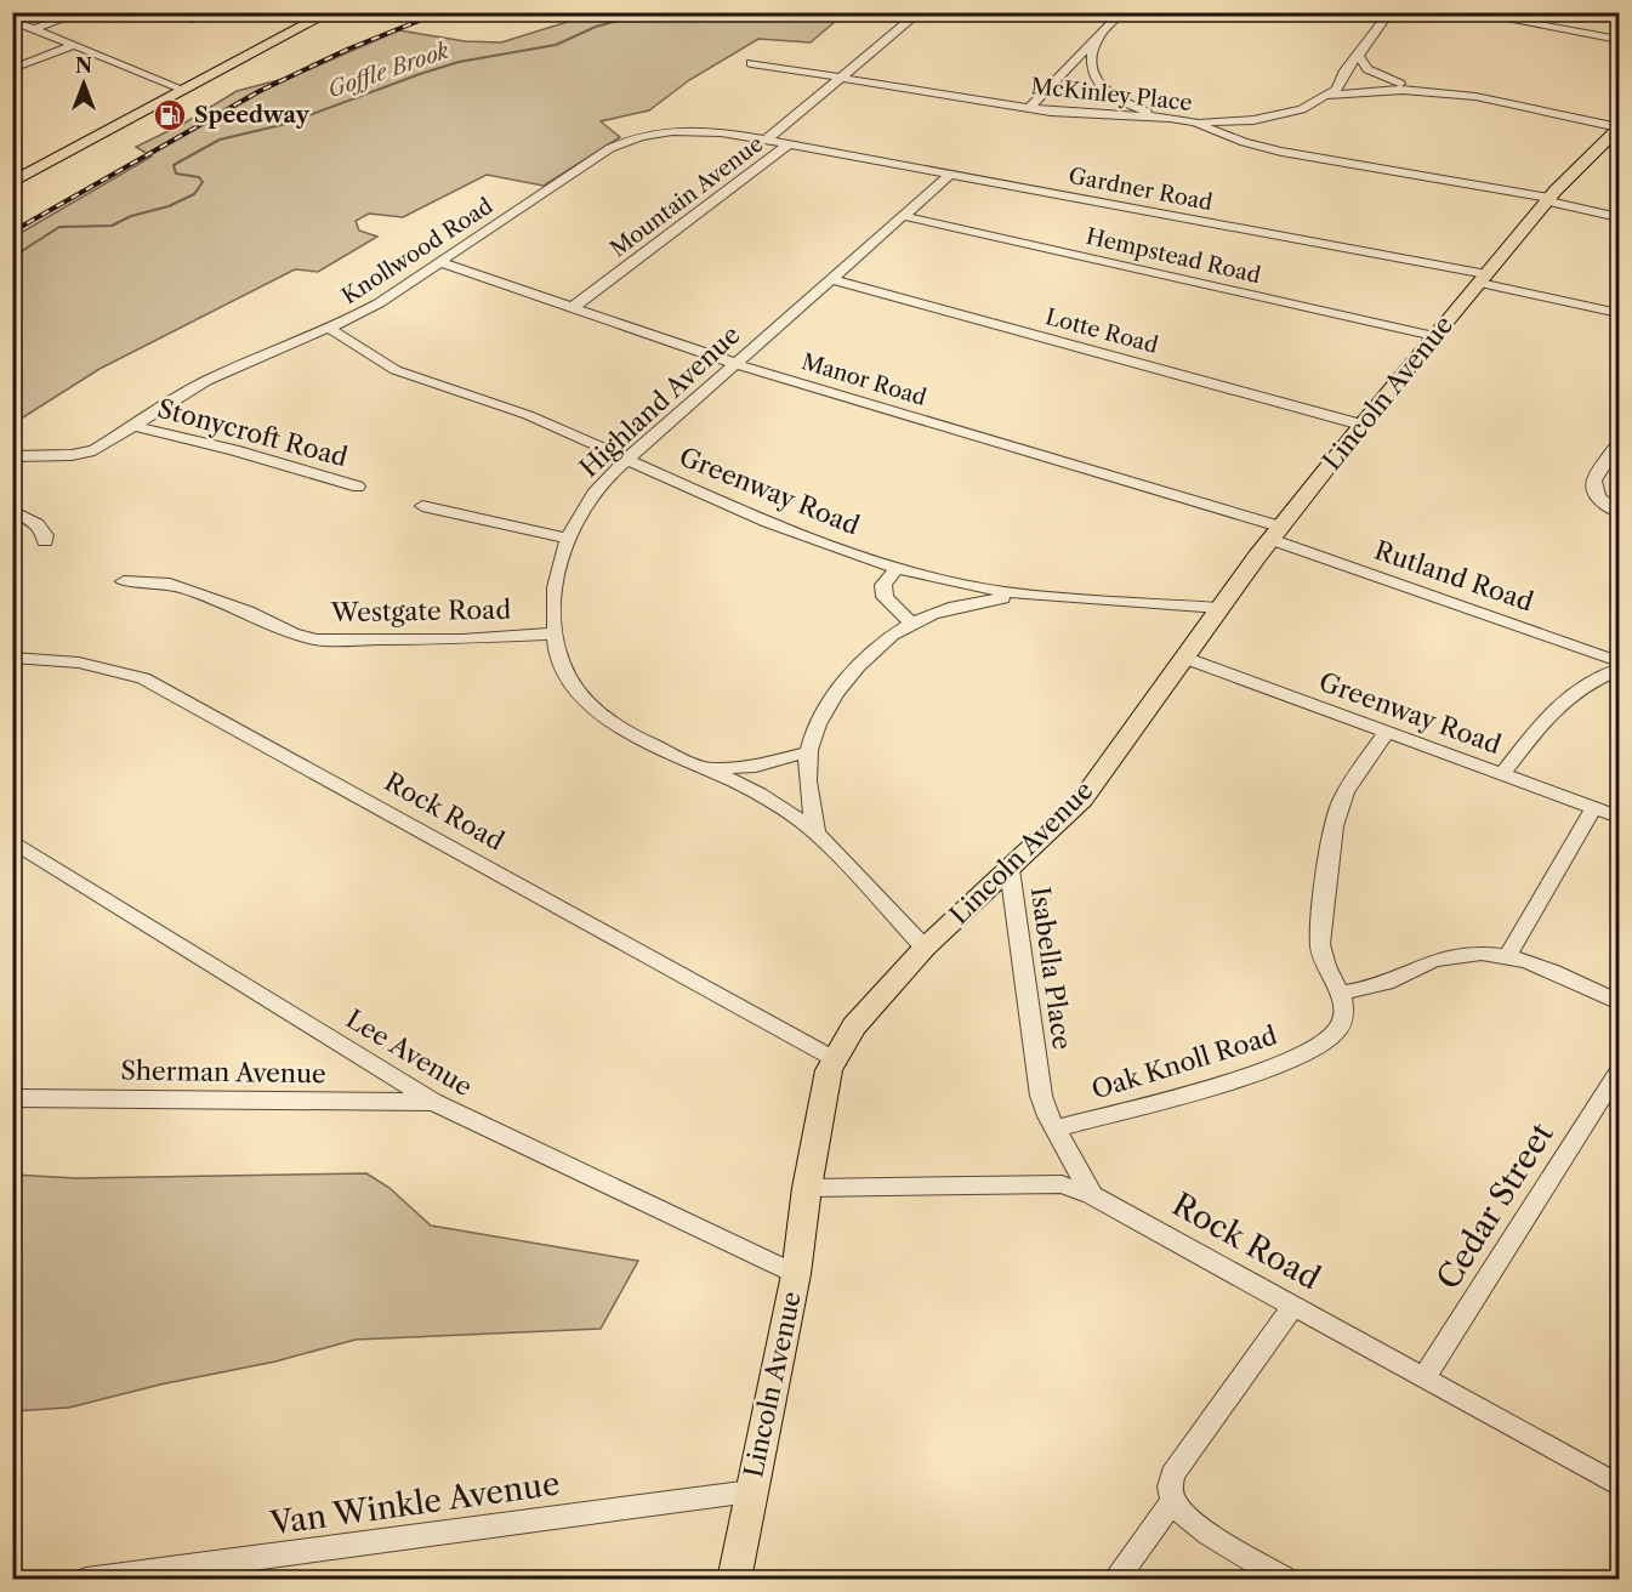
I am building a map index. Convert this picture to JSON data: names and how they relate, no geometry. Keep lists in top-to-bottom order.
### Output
{
  "streets": {
    "main road": ["Lincoln Avenue"],
    "street": [
      "McKinley Place",
      "Gardner Road",
      "Mountain Avenue",
      "Knollwood Road",
      "Hempstead Road",
      "Lotte Road",
      "Manor Road",
      "Highland Avenue",
      "Stonycroft Road",
      "Greenway Road",
      "Rutland Road",
      "Westgate Road",
      "Rock Road",
      "Isabella Place",
      "Lee Avenue",
      "Oak Knoll Road",
      "Sherman Avenue",
      "Cedar Street",
      "Van Winkle Avenue"
    ]
  },
  "crossings": [
    ["McKinley Place", "Mountain Avenue"],
    ["McKinley Place", "Lincoln Avenue"],
    ["Gardner Road", "Mountain Avenue"],
    ["Gardner Road", "Lincoln Avenue"],
    ["Gardner Road", "Highland Avenue"],
    ["Mountain Avenue", "Knollwood Road"],
    ["Mountain Avenue", "Manor Road"],
    ["Knollwood Road", "Manor Road"],
    ["Knollwood Road", "Stonycroft Road"],
    ["Knollwood Road", "Greenway Road"],
    ["Hempstead Road", "Lincoln Avenue"],
    ["Hempstead Road", "Highland Avenue"],
    ["Lotte Road", "Lincoln Avenue"],
    ["Lotte Road", "Highland Avenue"],
    ["Manor Road", "Lincoln Avenue"],
    ["Manor Road", "Highland Avenue"],
    ["Manor Road", "Rutland Road"],
    ["Lincoln Avenue", "Highland Avenue"],
    ["Lincoln Avenue", "Greenway Road"],
    ["Lincoln Avenue", "Rutland Road"],
    ["Lincoln Avenue", "Rock Road"],
    ["Lincoln Avenue", "Isabella Place"],
    ["Lincoln Avenue", "Lee Avenue"],
    ["Lincoln Avenue", "Van Winkle Avenue"],
    ["Highland Avenue", "Greenway Road"],
    ["Highland Avenue", "Westgate Road"],
    ["Rock Road", "Isabella Place"],
    ["Rock Road", "Cedar Street"],
    ["Isabella Place", "Oak Knoll Road"],
    ["Lee Avenue", "Sherman Avenue"]
  ],
  "water": ["Goffle Brook"],
  "places": {
    "fuel station": ["Speedway"]
  },
  "north": "top"
}
